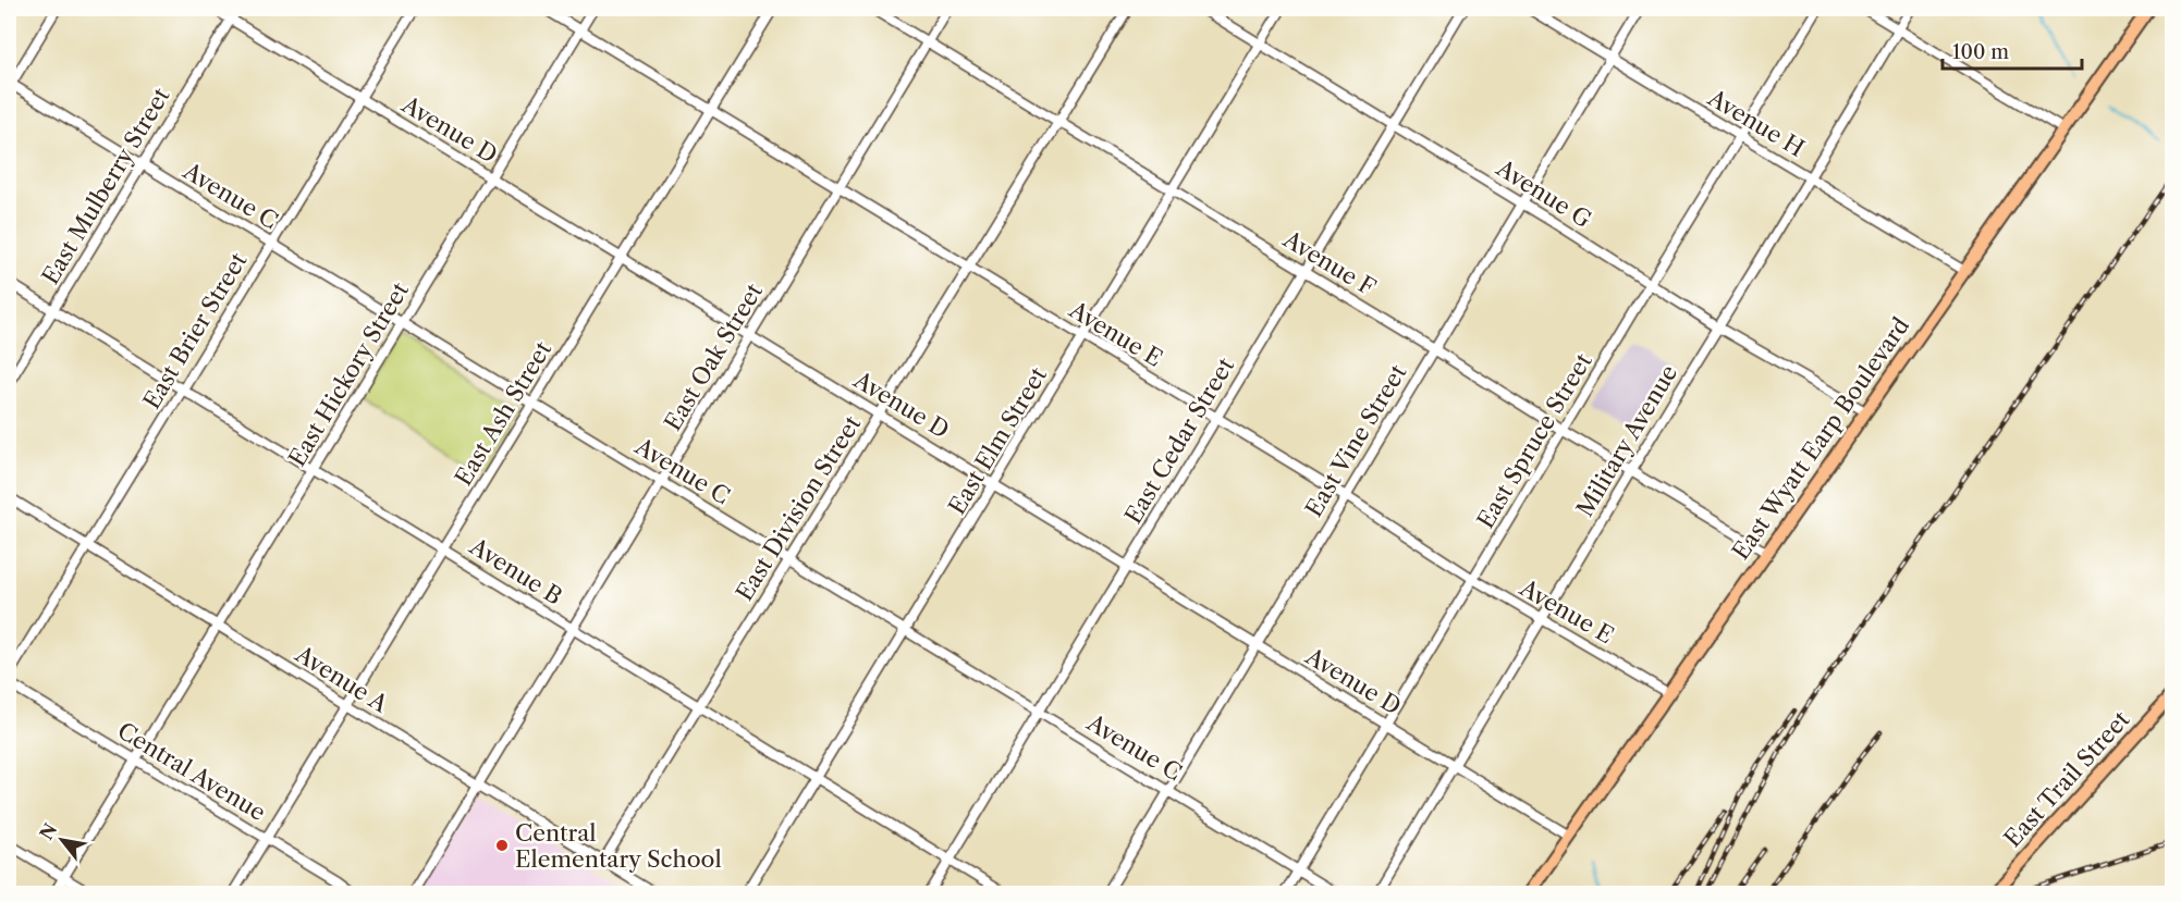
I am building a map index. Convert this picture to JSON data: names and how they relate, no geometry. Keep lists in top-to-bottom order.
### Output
{
  "streets": {
    "main road": ["East Wyatt Earp Boulevard", "East Trail Street"],
    "street": [
      "Avenue H",
      "Avenue D",
      "East Mulberry Street",
      "Avenue G",
      "Avenue C",
      "Avenue F",
      "East Brier Street",
      "Avenue E",
      "East Oak Street",
      "East Hickory Street",
      "East Ash Street",
      "East Elm Street",
      "East Cedar Street",
      "East Vine Street",
      "East Spruce Street",
      "Military Avenue",
      "East Division Street",
      "Avenue B",
      "Avenue A",
      "Central Avenue"
    ]
  },
  "crossings": [
    ["Avenue H", "East Wyatt Earp Boulevard"],
    ["Avenue H", "East Vine Street"],
    ["Avenue H", "East Spruce Street"],
    ["Avenue H", "Military Avenue"],
    ["Avenue D", "East Mulberry Street"],
    ["Avenue D", "East Brier Street"],
    ["Avenue D", "East Oak Street"],
    ["Avenue D", "East Hickory Street"],
    ["Avenue D", "East Ash Street"],
    ["Avenue D", "East Wyatt Earp Boulevard"],
    ["Avenue D", "East Elm Street"],
    ["Avenue D", "East Cedar Street"],
    ["Avenue D", "East Vine Street"],
    ["Avenue D", "East Spruce Street"],
    ["Avenue D", "Military Avenue"],
    ["Avenue D", "East Division Street"],
    ["East Mulberry Street", "Avenue C"],
    ["East Mulberry Street", "Avenue B"],
    ["Avenue G", "East Wyatt Earp Boulevard"],
    ["Avenue G", "East Elm Street"],
    ["Avenue G", "East Cedar Street"],
    ["Avenue G", "East Vine Street"],
    ["Avenue G", "East Spruce Street"],
    ["Avenue G", "Military Avenue"],
    ["Avenue C", "East Brier Street"],
    ["Avenue C", "East Oak Street"],
    ["Avenue C", "East Hickory Street"],
    ["Avenue C", "East Ash Street"],
    ["Avenue C", "East Elm Street"],
    ["Avenue C", "East Cedar Street"],
    ["Avenue C", "East Vine Street"],
    ["Avenue C", "East Spruce Street"],
    ["Avenue C", "East Division Street"],
    ["Avenue F", "East Oak Street"],
    ["Avenue F", "East Wyatt Earp Boulevard"],
    ["Avenue F", "East Elm Street"],
    ["Avenue F", "East Cedar Street"],
    ["Avenue F", "East Vine Street"],
    ["Avenue F", "East Spruce Street"],
    ["Avenue F", "Military Avenue"],
    ["Avenue F", "East Division Street"],
    ["East Brier Street", "Avenue B"],
    ["East Brier Street", "Avenue A"],
    ["Avenue E", "East Oak Street"],
    ["Avenue E", "East Hickory Street"],
    ["Avenue E", "East Ash Street"],
    ["Avenue E", "East Wyatt Earp Boulevard"],
    ["Avenue E", "East Elm Street"],
    ["Avenue E", "East Cedar Street"],
    ["Avenue E", "East Vine Street"],
    ["Avenue E", "East Spruce Street"],
    ["Avenue E", "Military Avenue"],
    ["Avenue E", "East Division Street"],
    ["East Oak Street", "Avenue B"],
    ["East Oak Street", "Avenue A"],
    ["East Hickory Street", "Avenue B"],
    ["East Hickory Street", "Avenue A"],
    ["East Hickory Street", "Central Avenue"],
    ["East Ash Street", "Avenue B"],
    ["East Ash Street", "Avenue A"],
    ["East Ash Street", "Central Avenue"],
    ["East Elm Street", "Avenue B"],
    ["East Cedar Street", "Avenue B"],
    ["East Division Street", "Avenue B"],
    ["East Division Street", "Avenue A"]
  ],
  "places": ["Central Elementary School"],
  "scale_bar": "100 m",
  "north": "top left"
}
